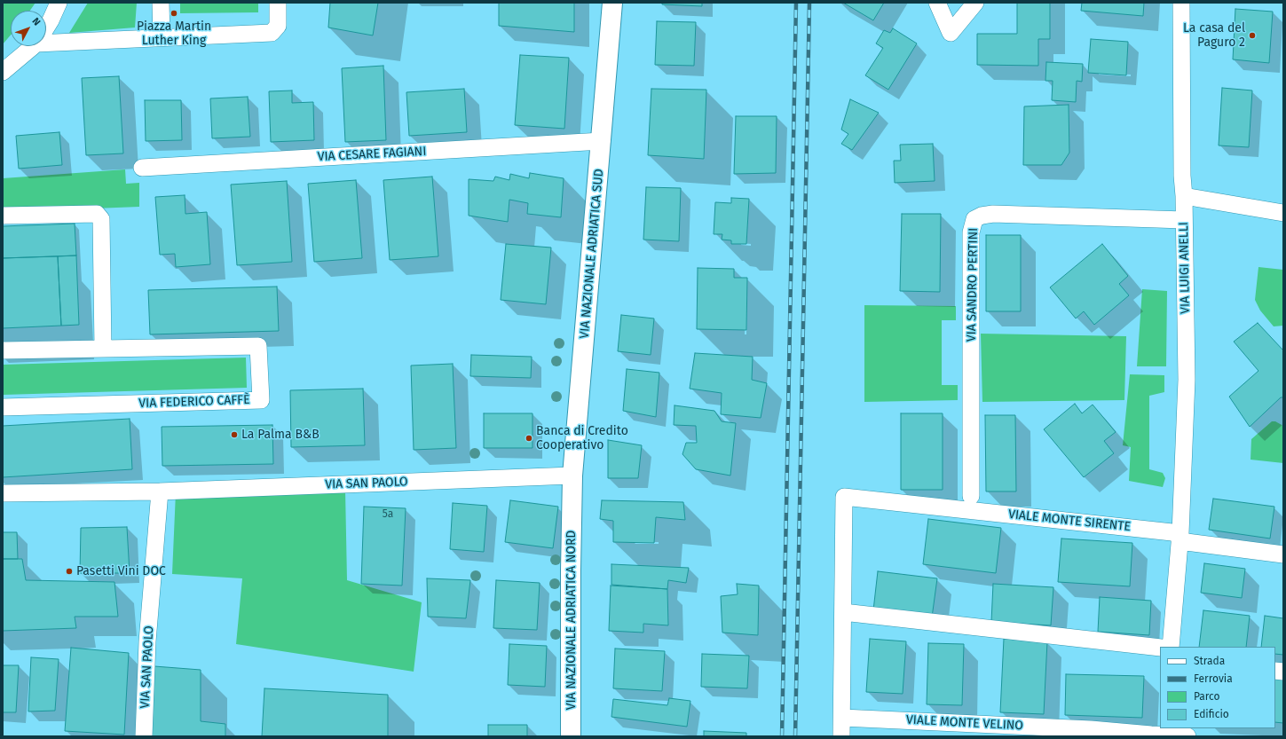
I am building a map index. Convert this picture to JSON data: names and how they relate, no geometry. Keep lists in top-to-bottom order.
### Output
{
  "streets": {
    "main road": ["VIA NAZIONALE ADRIATICA SUD", "VIA NAZIONALE ADRIATICA NORD"],
    "street": [
      "VIA CESARE FAGIANI",
      "VIA LUIGI ANELLI",
      "VIA SANDRO PERTINI",
      "VIA FEDERICO CAFFÈ",
      "VIA SAN PAOLO",
      "VIALE MONTE SIRENTE",
      "VIALE MONTE VELINO"
    ]
  },
  "crossings": [
    ["VIA CESARE FAGIANI", "VIA NAZIONALE ADRIATICA SUD"],
    ["VIA NAZIONALE ADRIATICA SUD", "VIA SAN PAOLO"],
    ["VIA NAZIONALE ADRIATICA SUD", "VIA NAZIONALE ADRIATICA NORD"],
    ["VIA LUIGI ANELLI", "VIA SANDRO PERTINI"],
    ["VIA LUIGI ANELLI", "VIALE MONTE SIRENTE"]
  ],
  "places": [
    "Piazza Martin Luther King",
    "La casa del Paguro 2",
    "La Palma B&B",
    "Banca di Credito Cooperativo",
    "Pasetti Vini DOC"
  ],
  "house_numbers": ["5a"],
  "legend": [
    "Strada",
    "Ferrovia",
    "Parco",
    "Edificio"
  ],
  "north": "top right"
}
